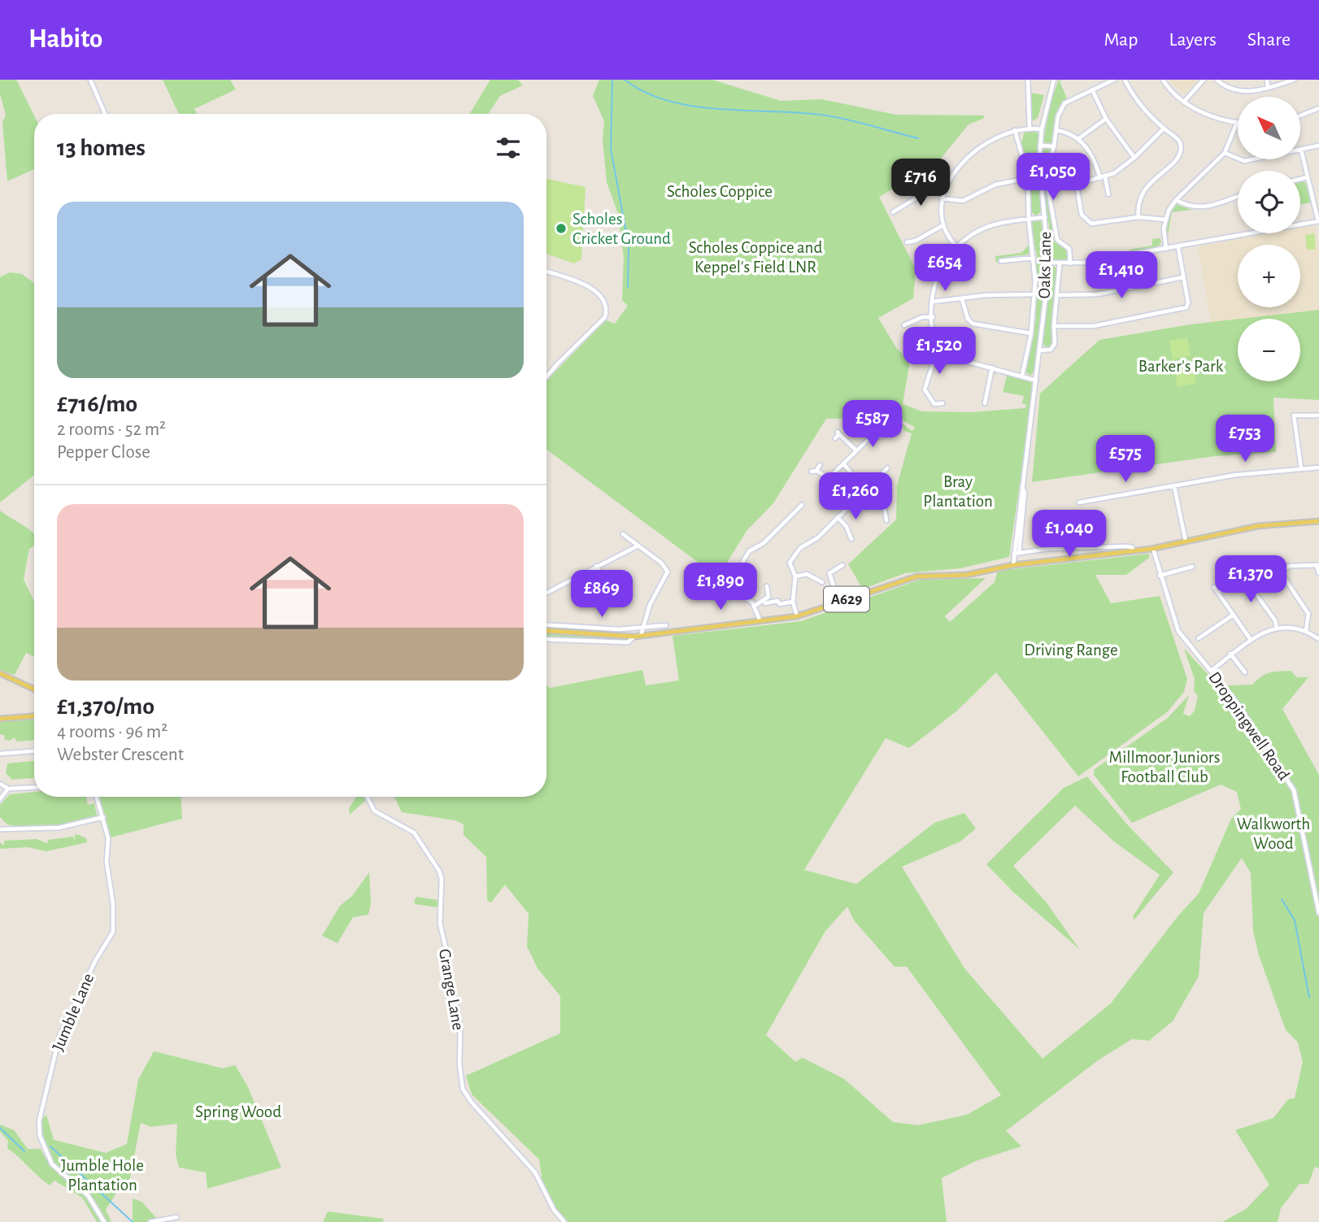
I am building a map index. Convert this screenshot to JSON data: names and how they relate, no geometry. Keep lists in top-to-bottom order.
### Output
{
  "streets": {
    "main road": ["A629"],
    "street": [
      "Oaks Lane",
      "Droppingwell Road",
      "Grange Lane",
      "Jumble Lane"
    ]
  },
  "crossings": [
    ["Oaks Lane", "A629"],
    ["A629", "Droppingwell Road"]
  ],
  "parks": [
    "Scholes Coppice",
    "Scholes Coppice and Keppel's Field LNR",
    "Barker's Park",
    "Bray Plantation",
    "Driving Range",
    "Millmoor Juniors Football Club",
    "Walkworth Wood",
    "Spring Wood",
    "Jumble Hole Plantation"
  ],
  "places": ["Scholes Cricket Ground"],
  "north": "top left",
  "page": {
    "header": "Habito",
    "nav": ["Map", "Layers", "Share"],
    "map_buttons": ["+", "−"],
    "heading": "13 homes",
    "price": [
      "£1,050",
      "£716",
      "£654",
      "£1,410",
      "£1,520",
      "£587",
      "£753",
      "£575",
      "£1,260",
      "£1,040",
      "£1,370",
      "£1,890",
      "£869"
    ],
    "list": [
      {
        "name": "£716/mo",
        "note": "2 rooms · 52 m² · Pepper Close"
      },
      {
        "name": "£1,370/mo",
        "note": "4 rooms · 96 m² · Webster Crescent"
      }
    ]
  }
}
